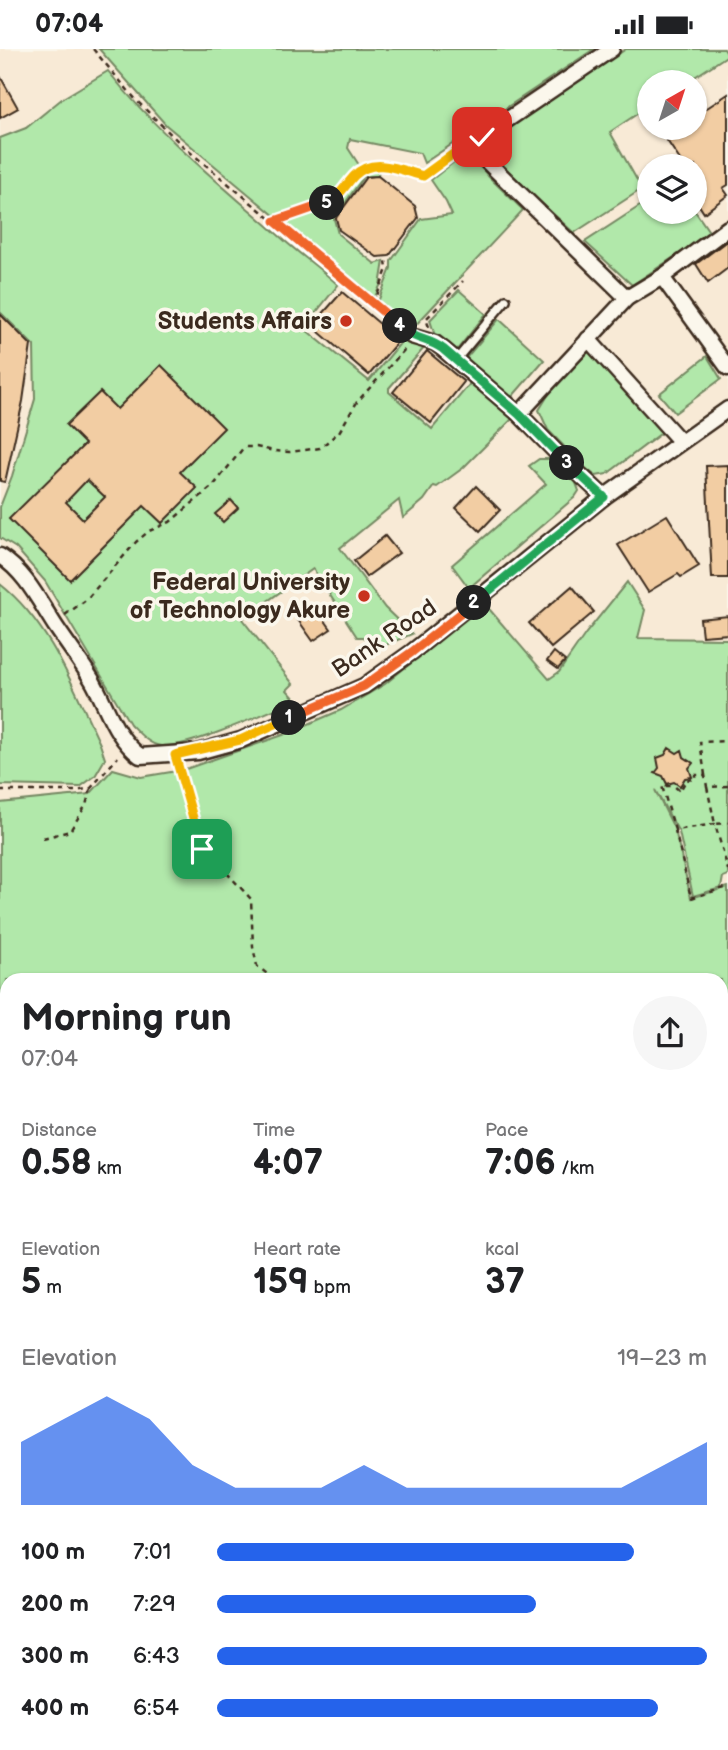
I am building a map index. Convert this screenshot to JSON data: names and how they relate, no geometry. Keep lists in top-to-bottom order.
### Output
{
  "streets": {
    "street": ["Bank Road"]
  },
  "places": ["Students Affairs", "Federal University of Technology Akure"],
  "north": "top right",
  "page": {
    "status": "07:04",
    "pins": [
      "5",
      "4",
      "3",
      "2",
      "1"
    ],
    "heading": ["Morning run", "07:04"],
    "stats": [
      ["Distance", "0.58 km"],
      ["Time", "4:07"],
      ["Pace", "7:06 /km"],
      ["Elevation", "5 m"],
      ["Heart rate", "159 bpm"],
      ["kcal", "37"]
    ],
    "chart": ["Elevation", "19–23 m"],
    "list": [
      {
        "name": "100 m",
        "note": "7:01"
      },
      {
        "name": "200 m",
        "note": "7:29"
      },
      {
        "name": "300 m",
        "note": "6:43"
      },
      {
        "name": "400 m",
        "note": "6:54"
      }
    ]
  }
}
